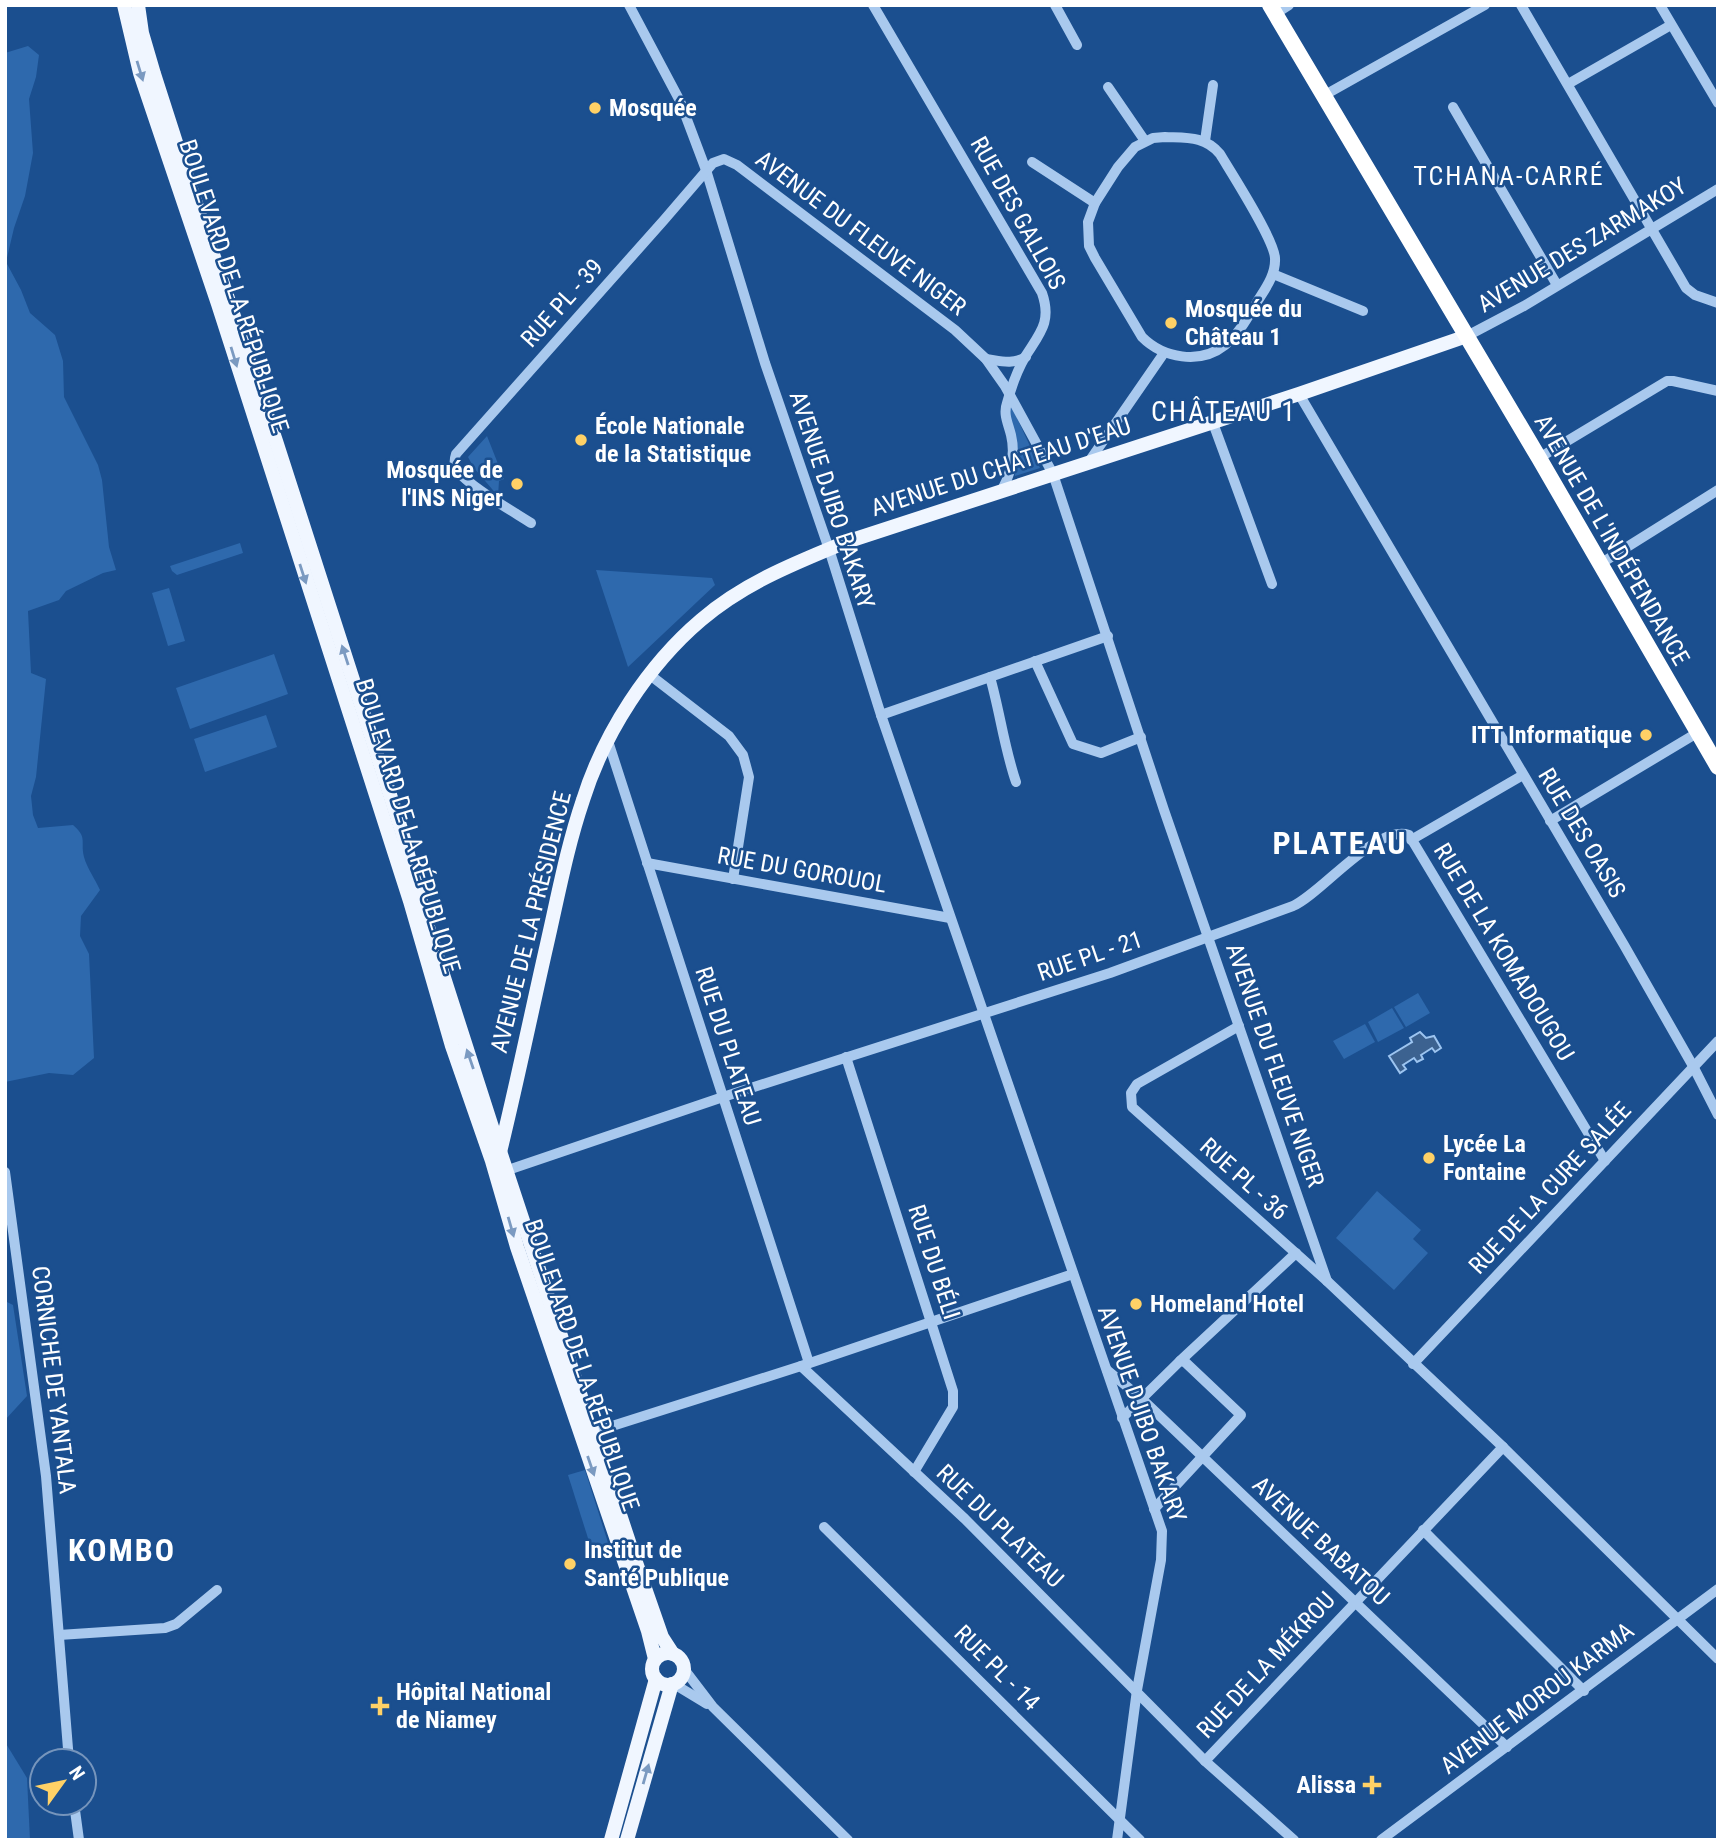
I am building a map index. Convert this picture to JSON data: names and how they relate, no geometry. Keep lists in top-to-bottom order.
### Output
{
  "streets": {
    "highway": ["AVENUE DE L'INDÉPENDANCE"],
    "main road": ["BOULEVARD DE LA RÉPUBLIQUE", "AVENUE DU CHATEAU D'EAU", "AVENUE DE LA PRÉSIDENCE"],
    "street": [
      "RUE DES GALLOIS",
      "AVENUE DU FLEUVE NIGER",
      "AVENUE DES ZARMAKOY",
      "RUE PL - 39",
      "AVENUE DJIBO BAKARY",
      "RUE DES OASIS",
      "RUE DU GOROUOL",
      "RUE DE LA KOMADOUGOU",
      "RUE PL - 21",
      "RUE DU PLATEAU",
      "RUE PL - 36",
      "RUE DE LA CURE SALÉE",
      "RUE DU BÉLI",
      "CORNICHE DE YANTALA",
      "AVENUE BABATOU",
      "RUE DE LA MÉKROU",
      "RUE PL - 14",
      "AVENUE MOROU KARMA"
    ]
  },
  "crossings": [
    ["RUE DES GALLOIS", "AVENUE DU FLEUVE NIGER"],
    ["RUE DES GALLOIS", "AVENUE DU CHATEAU D'EAU"],
    ["AVENUE DU FLEUVE NIGER", "RUE PL - 39"],
    ["AVENUE DU FLEUVE NIGER", "AVENUE DU CHATEAU D'EAU"],
    ["AVENUE DU FLEUVE NIGER", "AVENUE DJIBO BAKARY"],
    ["AVENUE DU FLEUVE NIGER", "RUE PL - 21"],
    ["AVENUE DU FLEUVE NIGER", "RUE PL - 36"],
    ["AVENUE DU FLEUVE NIGER", "RUE DE LA CURE SALÉE"],
    ["AVENUE DU FLEUVE NIGER", "RUE DE LA MÉKROU"],
    ["AVENUE DU FLEUVE NIGER", "AVENUE MOROU KARMA"],
    ["AVENUE DES ZARMAKOY", "AVENUE DU CHATEAU D'EAU"],
    ["AVENUE DES ZARMAKOY", "AVENUE DE L'INDÉPENDANCE"],
    ["BOULEVARD DE LA RÉPUBLIQUE", "AVENUE DE LA PRÉSIDENCE"],
    ["BOULEVARD DE LA RÉPUBLIQUE", "RUE PL - 21"],
    ["RUE PL - 39", "AVENUE DJIBO BAKARY"],
    ["AVENUE DU CHATEAU D'EAU", "AVENUE DJIBO BAKARY"],
    ["AVENUE DU CHATEAU D'EAU", "AVENUE DE L'INDÉPENDANCE"],
    ["AVENUE DU CHATEAU D'EAU", "RUE DES OASIS"],
    ["AVENUE DU CHATEAU D'EAU", "AVENUE DE LA PRÉSIDENCE"],
    ["AVENUE DJIBO BAKARY", "RUE DU GOROUOL"],
    ["AVENUE DJIBO BAKARY", "AVENUE DE LA PRÉSIDENCE"],
    ["AVENUE DJIBO BAKARY", "RUE PL - 21"],
    ["AVENUE DJIBO BAKARY", "RUE DU PLATEAU"],
    ["AVENUE DJIBO BAKARY", "AVENUE BABATOU"],
    ["AVENUE DJIBO BAKARY", "RUE PL - 14"],
    ["RUE DES OASIS", "RUE DE LA KOMADOUGOU"],
    ["RUE DES OASIS", "RUE DE LA CURE SALÉE"],
    ["RUE DU GOROUOL", "RUE DU PLATEAU"],
    ["AVENUE DE LA PRÉSIDENCE", "RUE PL - 21"],
    ["AVENUE DE LA PRÉSIDENCE", "RUE DU PLATEAU"],
    ["RUE DE LA KOMADOUGOU", "RUE PL - 21"],
    ["RUE DE LA KOMADOUGOU", "RUE DE LA CURE SALÉE"],
    ["RUE PL - 21", "RUE DU PLATEAU"],
    ["RUE PL - 21", "RUE DU BÉLI"],
    ["RUE DU PLATEAU", "RUE DU BÉLI"],
    ["RUE DU PLATEAU", "RUE DE LA MÉKROU"],
    ["AVENUE BABATOU", "RUE DE LA MÉKROU"],
    ["AVENUE BABATOU", "AVENUE MOROU KARMA"]
  ],
  "districts": [
    "TCHANA-CARRÉ",
    "CHÂTEAU 1",
    "PLATEAU",
    "KOMBO"
  ],
  "places": {
    "other": [
      "Mosquée",
      "Mosquée du Château 1",
      "École Nationale de la Statistique",
      "Mosquée de l'INS Niger",
      "ITT Informatique",
      "Lycée La Fontaine",
      "Homeland Hotel",
      "Institut de Santé Publique"
    ],
    "health": ["Hôpital National de Niamey", "Alissa"]
  },
  "north": "top right"
}
